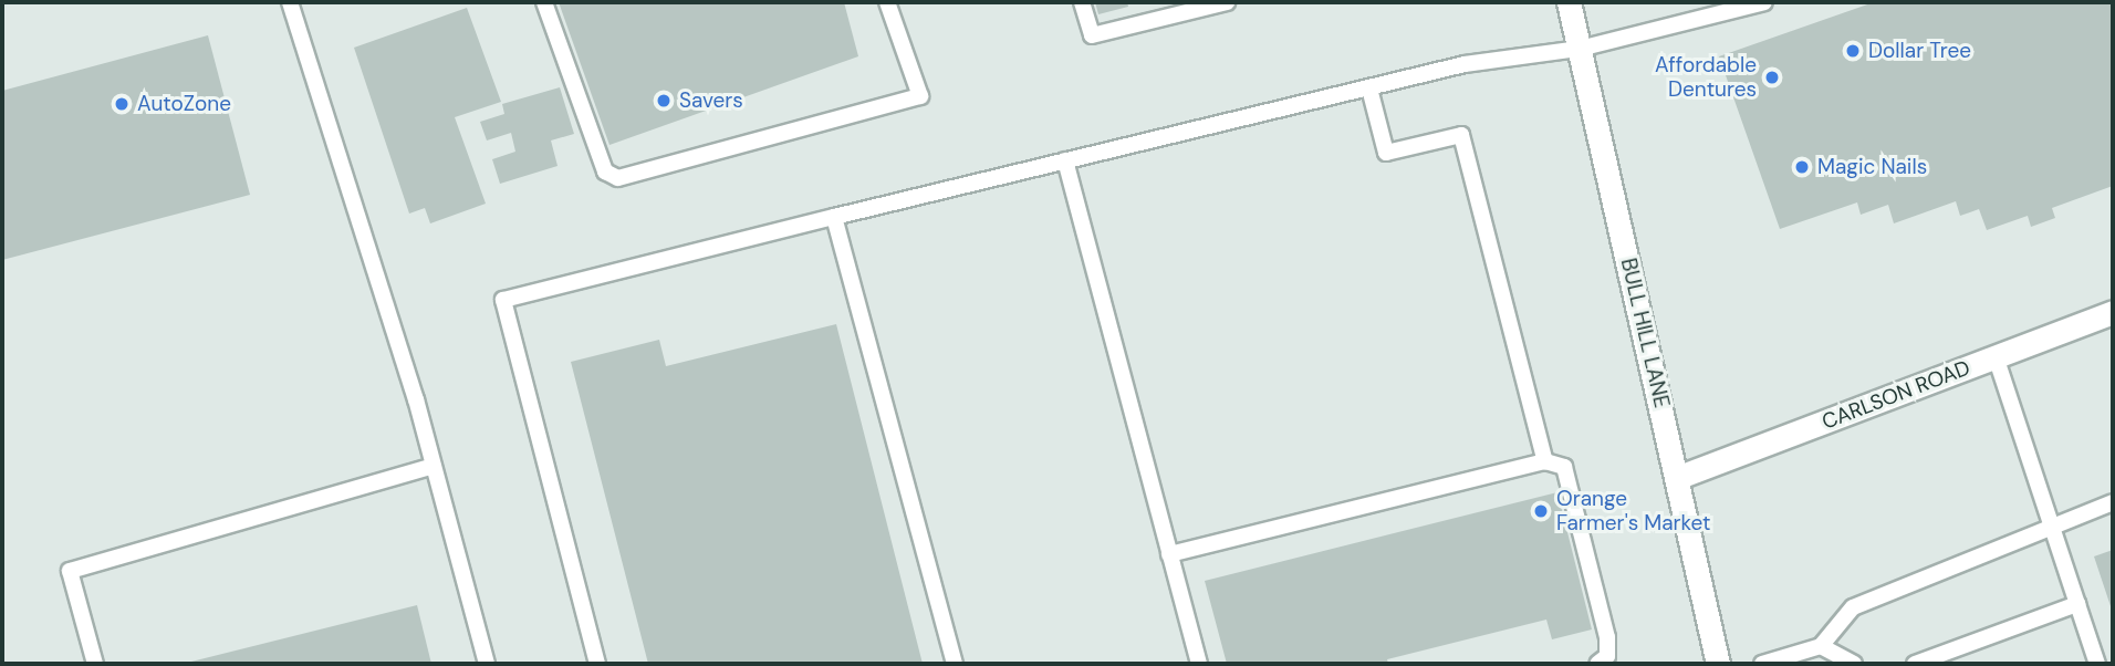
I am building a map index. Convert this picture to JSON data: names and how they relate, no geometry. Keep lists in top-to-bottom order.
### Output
{
  "streets": {
    "main road": ["BULL HILL LANE", "CARLSON ROAD"]
  },
  "crossings": [
    ["BULL HILL LANE", "CARLSON ROAD"]
  ],
  "places": [
    "Dollar Tree",
    "Affordable Dentures",
    "Savers",
    "AutoZone",
    "Magic Nails",
    "Orange Farmer's Market"
  ]
}
